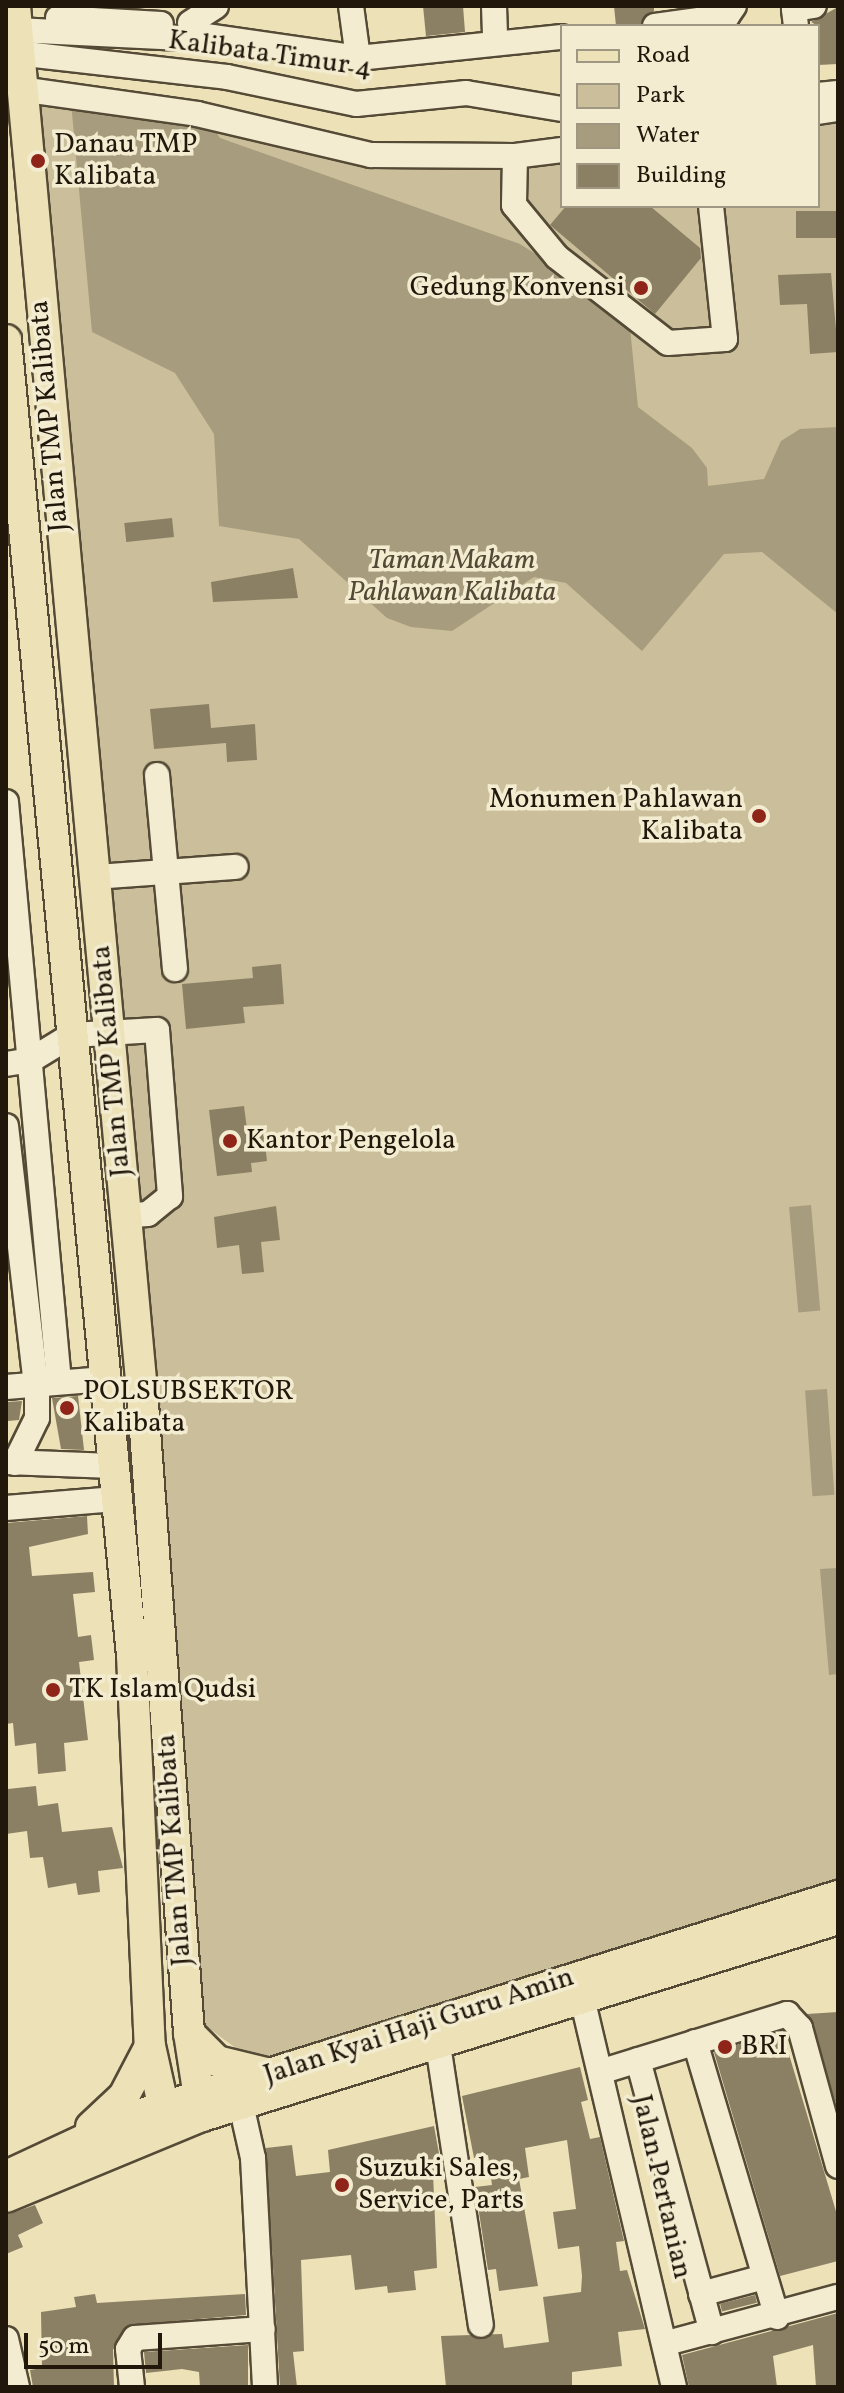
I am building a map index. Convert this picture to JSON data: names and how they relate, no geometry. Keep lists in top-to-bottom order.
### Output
{
  "streets": {
    "main road": ["Jalan TMP Kalibata", "Jalan Kyai Haji Guru Amin"],
    "street": ["Kalibata Timur 4", "Jalan Pertanian"]
  },
  "crossings": [
    ["Kalibata Timur 4", "Jalan TMP Kalibata"],
    ["Jalan TMP Kalibata", "Jalan Kyai Haji Guru Amin"],
    ["Jalan Kyai Haji Guru Amin", "Jalan Pertanian"]
  ],
  "parks": ["Taman Makam Pahlawan Kalibata"],
  "places": [
    "Danau TMP Kalibata",
    "Gedung Konvensi",
    "Monumen Pahlawan Kalibata",
    "Kantor Pengelola",
    "POLSUBSEKTOR Kalibata",
    "TK Islam Qudsi",
    "BRI",
    "Suzuki Sales, Service, Parts"
  ],
  "legend": [
    "Road",
    "Park",
    "Water",
    "Building"
  ],
  "scale_bar": "50 m"
}
